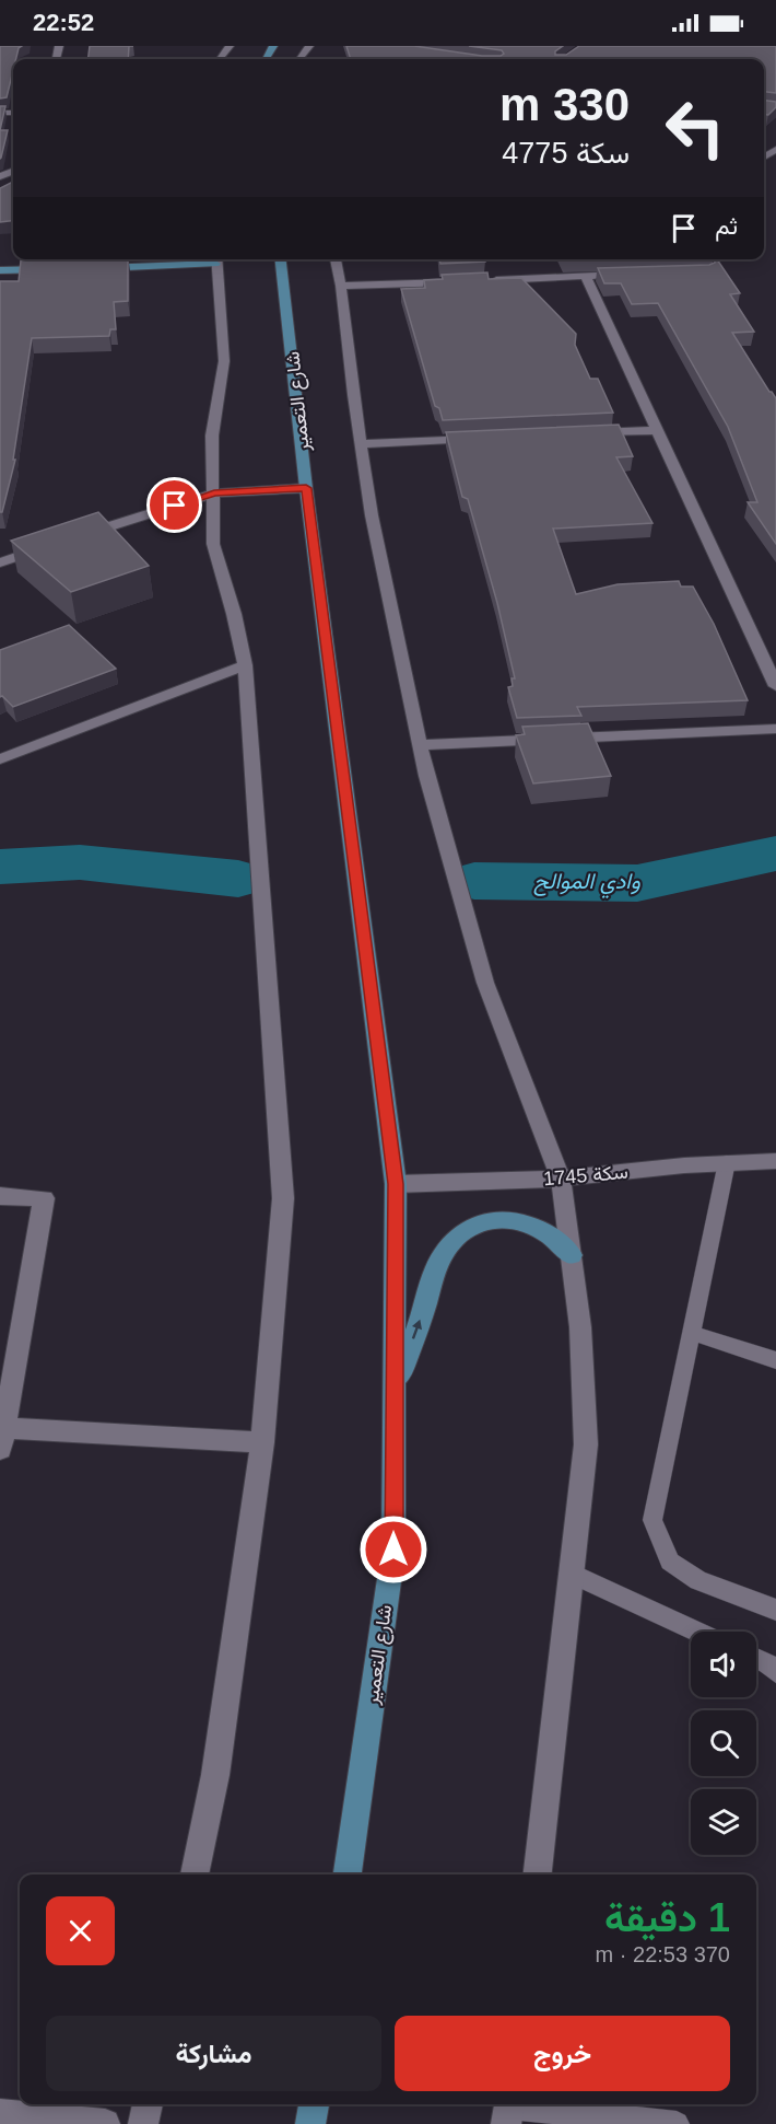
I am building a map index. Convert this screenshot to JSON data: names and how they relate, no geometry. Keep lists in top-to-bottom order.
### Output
{
  "streets": {
    "main road": ["شارع التعمير"],
    "street": ["سكة 1745"]
  },
  "crossings": [
    ["شارع التعمير", "سكة 1745"]
  ],
  "water": ["وادي الموالح"],
  "page": {
    "status": "22:52",
    "turn": ["330 m", "سكة 4775"],
    "then": "ثم",
    "heading": ["1 دقيقة", "370 m · 22:53"],
    "buttons": ["خروج", "مشاركة"]
  }
}
